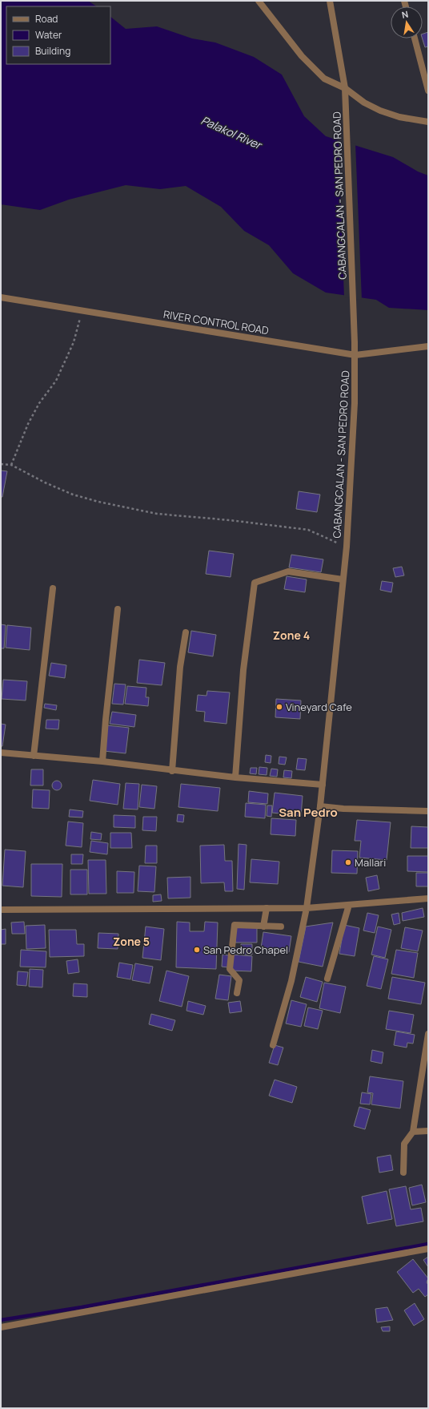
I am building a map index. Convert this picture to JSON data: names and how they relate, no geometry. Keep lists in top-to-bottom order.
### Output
{
  "streets": {
    "street": ["CABANGCALAN - SAN PEDRO ROAD", "RIVER CONTROL ROAD"]
  },
  "crossings": [
    ["CABANGCALAN - SAN PEDRO ROAD", "RIVER CONTROL ROAD"]
  ],
  "districts": ["Zone 4", "San Pedro", "Zone 5"],
  "water": ["Palakol River"],
  "places": ["Vineyard Cafe", "Mallari", "San Pedro Chapel"],
  "legend": ["Road", "Water", "Building"],
  "north": "top"
}
